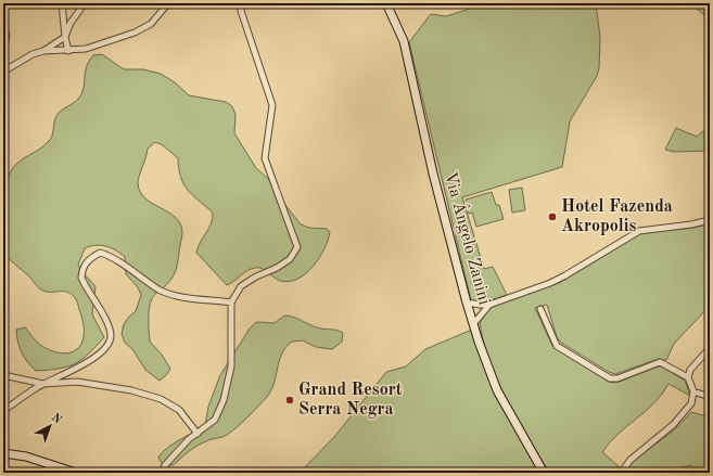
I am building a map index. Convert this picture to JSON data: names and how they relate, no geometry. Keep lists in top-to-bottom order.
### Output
{
  "streets": {
    "street": ["Via Ângelo Zanini"]
  },
  "places": ["Hotel Fazenda Akropolis", "Grand Resort Serra Negra"],
  "north": "top right"
}
